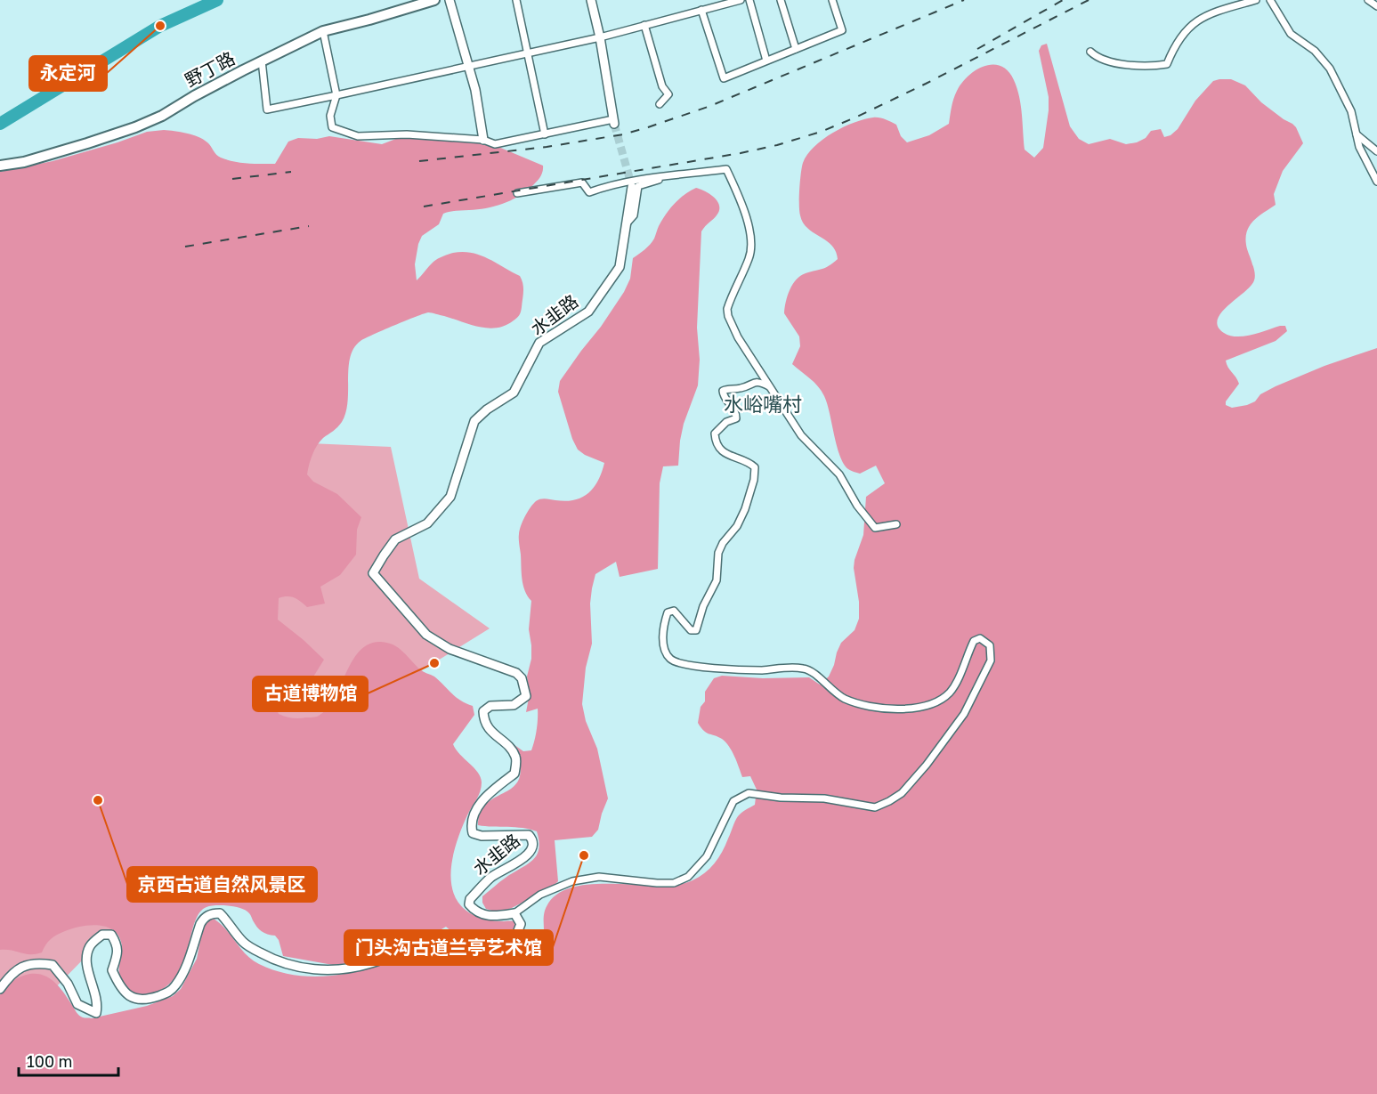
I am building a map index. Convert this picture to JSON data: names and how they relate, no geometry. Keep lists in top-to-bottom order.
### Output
{
  "streets": {
    "main road": ["野丁路"],
    "street": ["水韭路"]
  },
  "districts": ["水峪嘴村"],
  "places": [
    "永定河",
    "古道博物馆",
    "京西古道自然风景区",
    "门头沟古道兰亭艺术馆"
  ],
  "scale_bar": "100 m"
}
